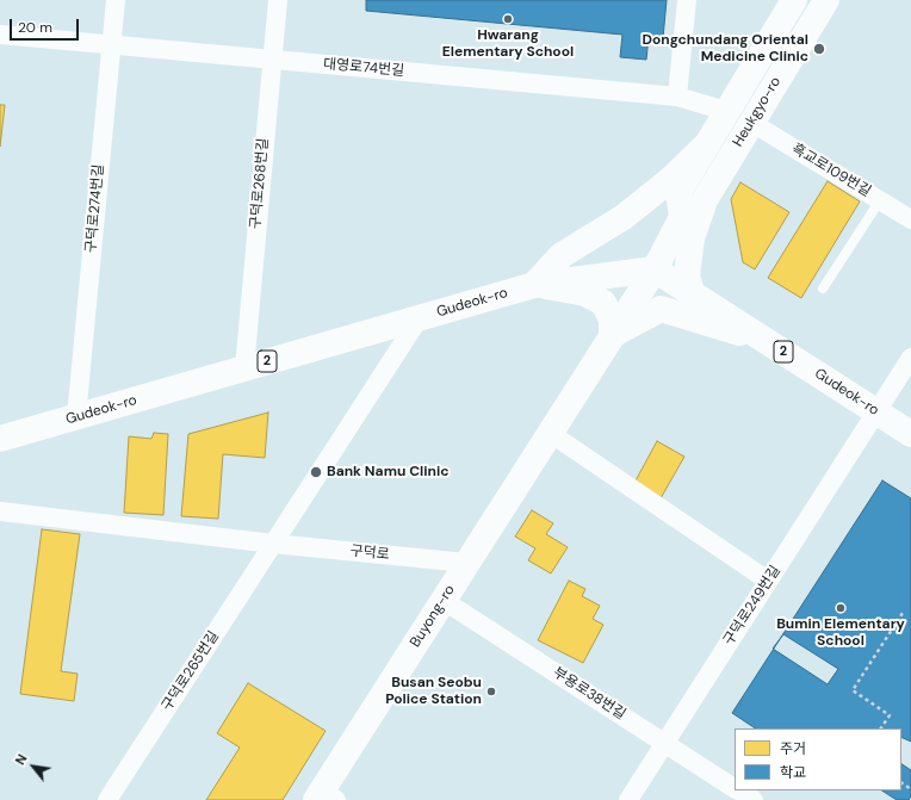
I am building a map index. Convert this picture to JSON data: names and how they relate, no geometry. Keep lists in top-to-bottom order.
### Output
{
  "streets": {
    "main road": [
      "Heukgyo-ro",
      "Gudeok-ro",
      "2",
      "Buyong-ro"
    ],
    "street": [
      "대영로74번길",
      "흑교로109번길",
      "구덕로268번길",
      "구덕로274번길",
      "구덕로",
      "구덕로249번길",
      "구덕로265번길",
      "부용로38번길"
    ]
  },
  "crossings": [
    ["대영로74번길", "Heukgyo-ro"],
    ["대영로74번길", "구덕로268번길"],
    ["대영로74번길", "구덕로274번길"],
    ["Heukgyo-ro", "흑교로109번길"],
    ["Heukgyo-ro", "Gudeok-ro"],
    ["Heukgyo-ro", "Buyong-ro"],
    ["구덕로268번길", "Gudeok-ro"],
    ["구덕로274번길", "Gudeok-ro"],
    ["Gudeok-ro", "구덕로249번길"],
    ["Gudeok-ro", "Buyong-ro"],
    ["Gudeok-ro", "구덕로265번길"],
    ["구덕로", "Buyong-ro"],
    ["구덕로", "구덕로265번길"],
    ["구덕로249번길", "부용로38번길"],
    ["Buyong-ro", "부용로38번길"]
  ],
  "places": [
    "Hwarang Elementary School",
    "Dongchundang Oriental Medicine Clinic",
    "Bank Namu Clinic",
    "Bumin Elementary School",
    "Busan Seobu Police Station"
  ],
  "legend": ["주거", "학교"],
  "scale_bar": "20 m",
  "north": "top left"
}
